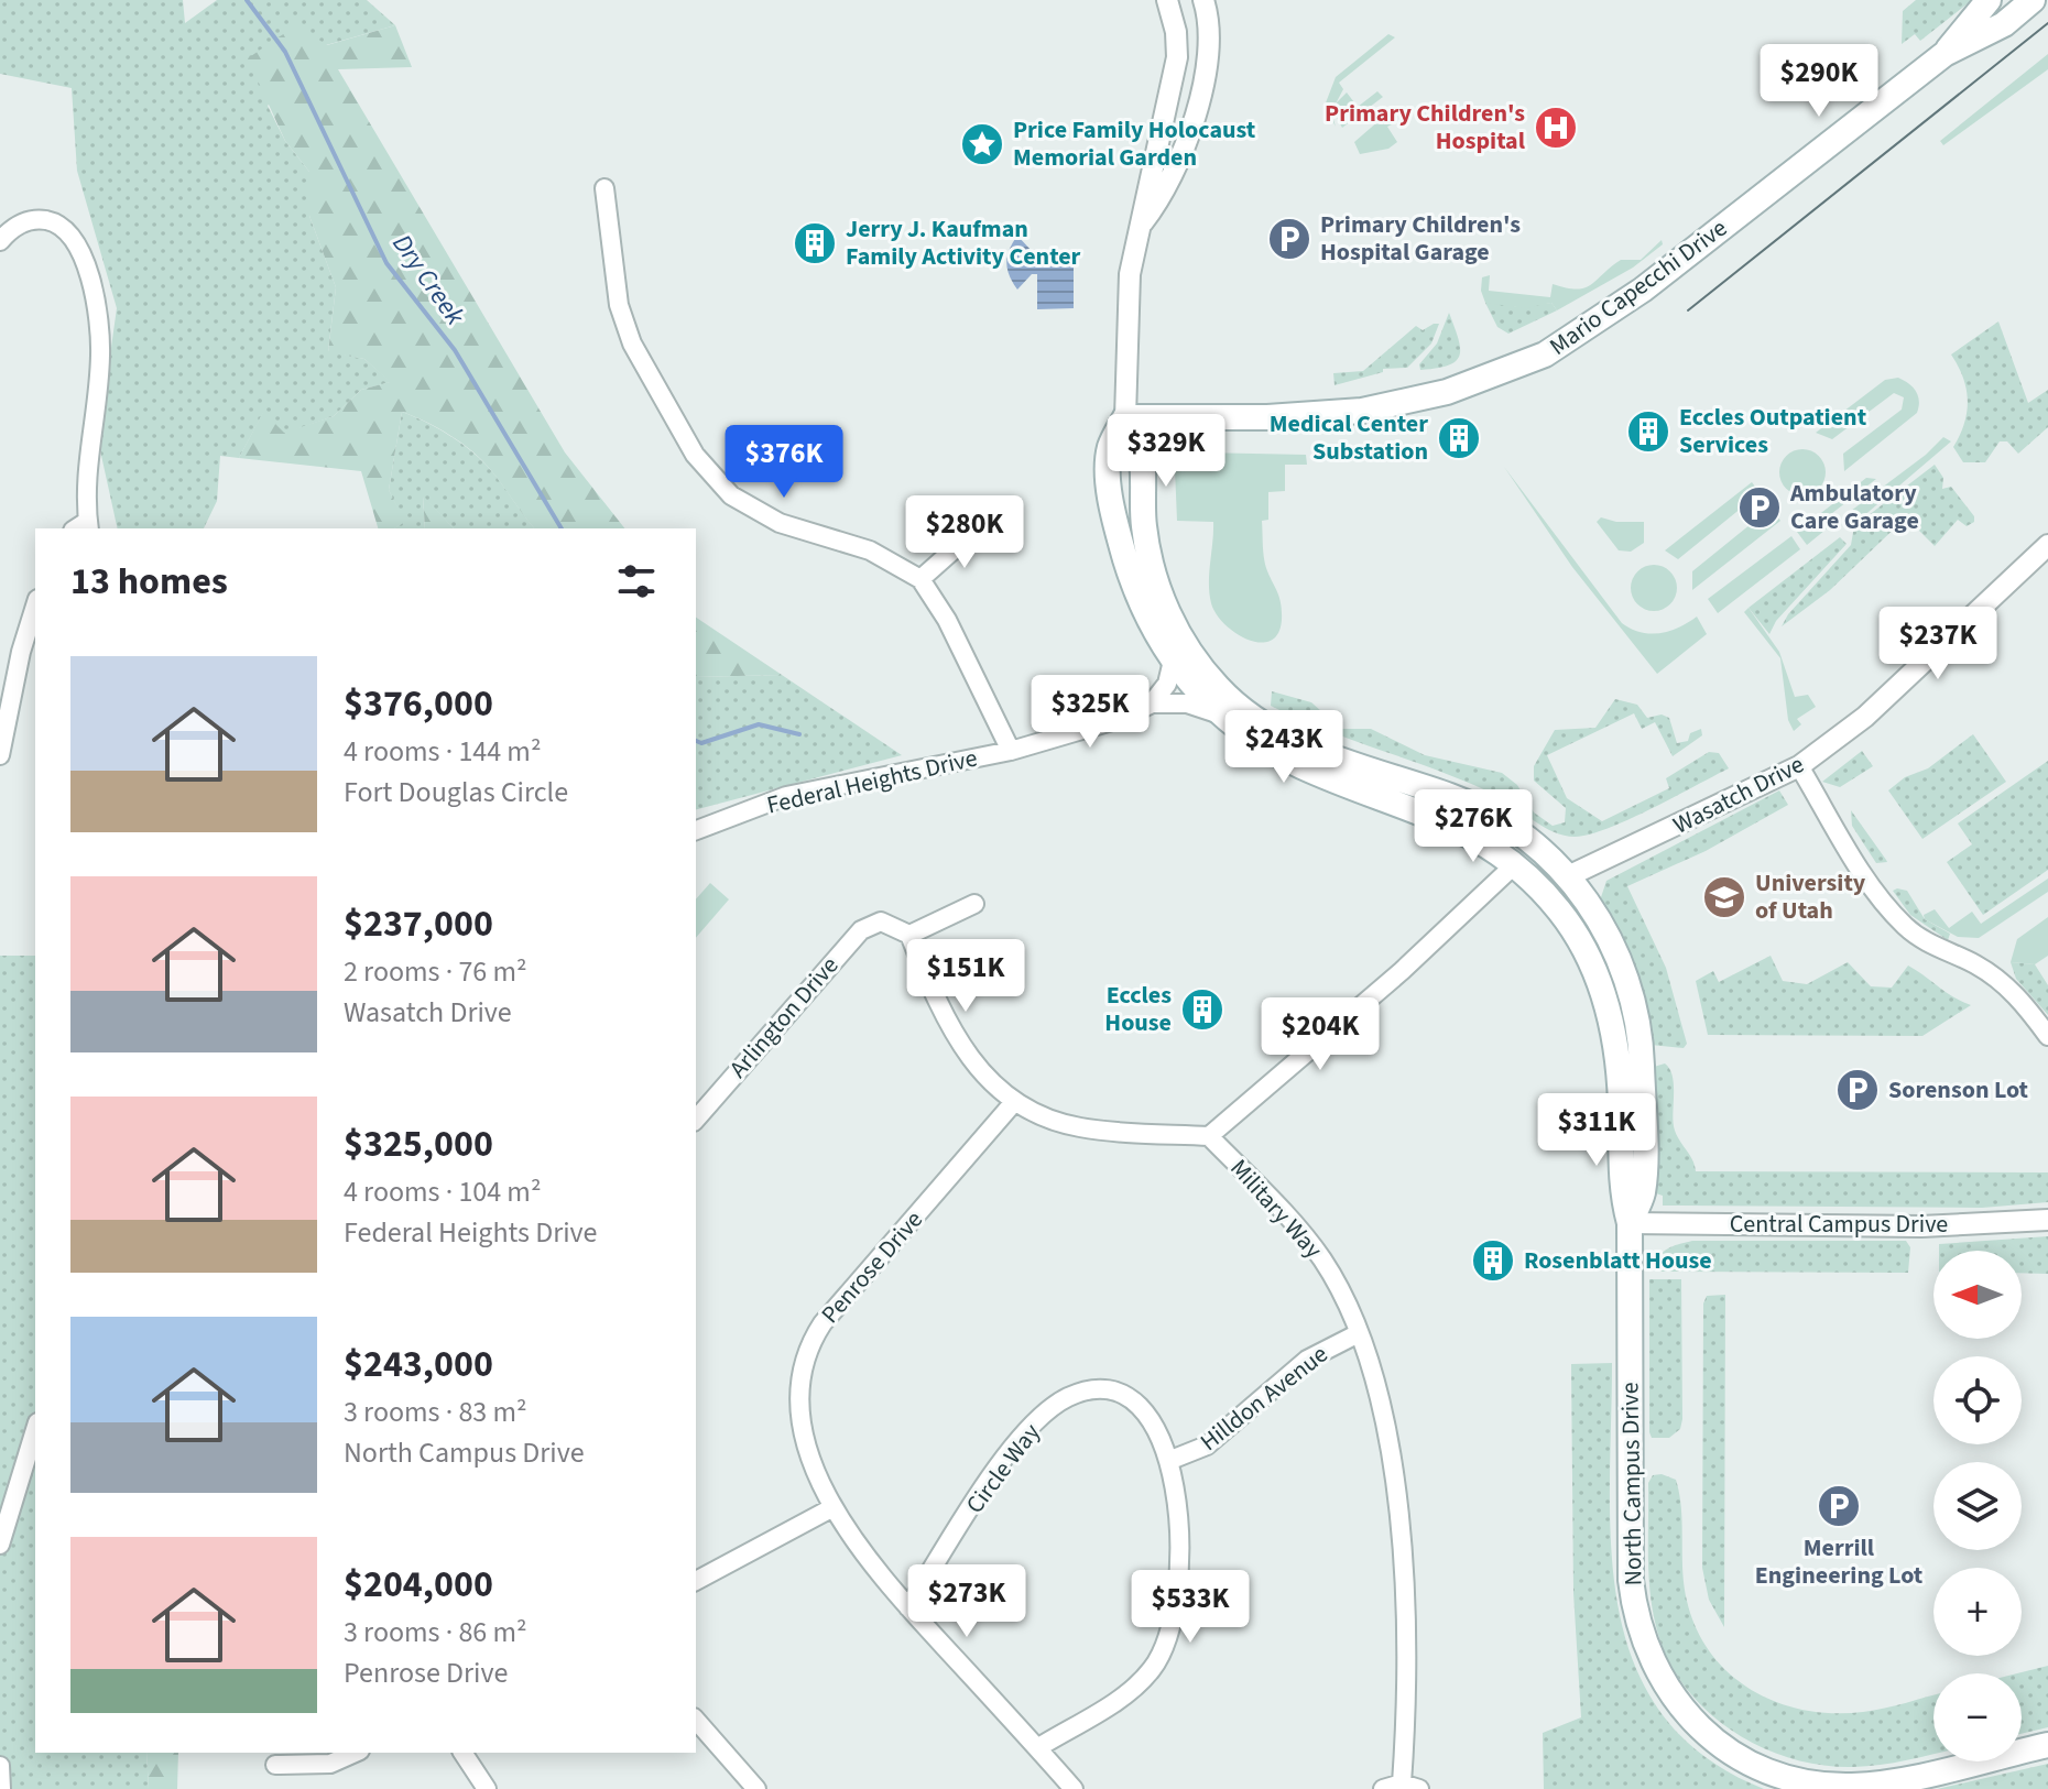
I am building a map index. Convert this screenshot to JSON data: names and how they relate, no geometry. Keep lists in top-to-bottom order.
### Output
{
  "streets": {
    "main road": ["Mario Capecchi Drive", "North Campus Drive"],
    "street": [
      "Federal Heights Drive",
      "Wasatch Drive",
      "Arlington Drive",
      "Military Way",
      "Central Campus Drive",
      "Penrose Drive",
      "Hilldon Avenue",
      "Circle Way"
    ]
  },
  "crossings": [
    ["Mario Capecchi Drive", "North Campus Drive"],
    ["Federal Heights Drive", "North Campus Drive"],
    ["Wasatch Drive", "North Campus Drive"],
    ["Military Way", "Hilldon Avenue"],
    ["Central Campus Drive", "North Campus Drive"],
    ["Penrose Drive", "Hilldon Avenue"],
    ["Penrose Drive", "Circle Way"],
    ["Hilldon Avenue", "Circle Way"]
  ],
  "water": ["Dry Creek"],
  "places": {
    "hospital": ["Primary Children's Hospital"],
    "place": ["Price Family Holocaust Memorial Garden"],
    "parking": [
      "Primary Children's Hospital Garage",
      "Ambulatory Care Garage",
      "Sorenson Lot",
      "Merrill Engineering Lot"
    ],
    "building": [
      "Jerry J. Kaufman Family Activity Center",
      "Eccles Outpatient Services",
      "Medical Center Substation",
      "Eccles House",
      "Rosenblatt House"
    ],
    "school or university": ["University of Utah"]
  },
  "north": "left",
  "page": {
    "price": [
      "$290K",
      "$329K",
      "$376K",
      "$280K",
      "$237K",
      "$325K",
      "$243K",
      "$276K",
      "$151K",
      "$204K",
      "$311K",
      "$273K",
      "$533K"
    ],
    "heading": "13 homes",
    "list": [
      {
        "name": "$376,000",
        "note": "4 rooms · 144 m² · Fort Douglas Circle"
      },
      {
        "name": "$237,000",
        "note": "2 rooms · 76 m² · Wasatch Drive"
      },
      {
        "name": "$325,000",
        "note": "4 rooms · 104 m² · Federal Heights Drive"
      },
      {
        "name": "$243,000",
        "note": "3 rooms · 83 m² · North Campus Drive"
      },
      {
        "name": "$204,000",
        "note": "3 rooms · 86 m² · Penrose Drive"
      }
    ],
    "map_buttons": ["+", "−"]
  }
}
